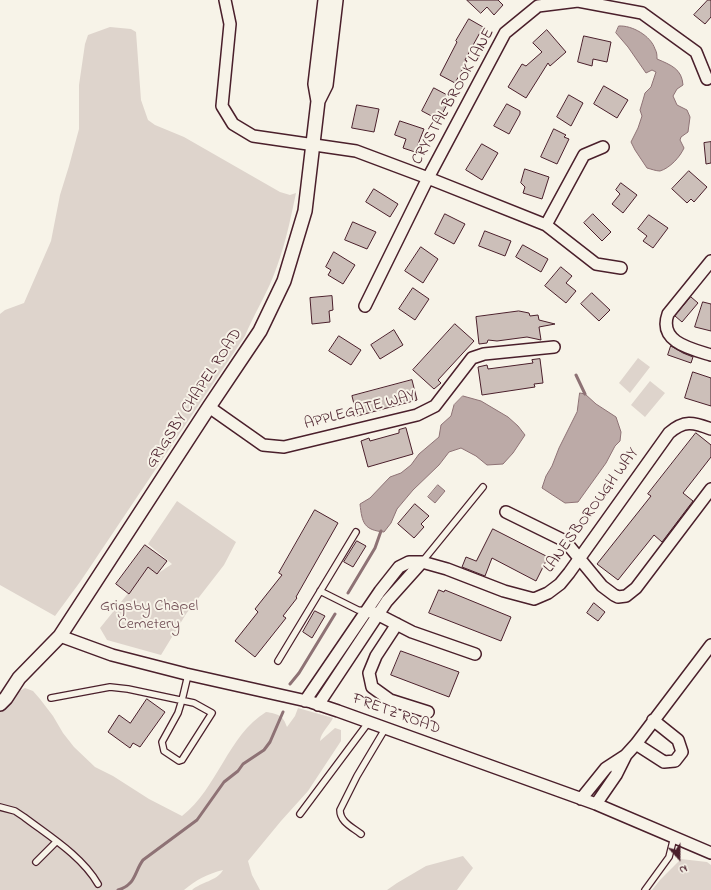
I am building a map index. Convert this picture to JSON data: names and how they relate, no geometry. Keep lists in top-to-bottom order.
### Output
{
  "streets": {
    "street": [
      "CRYSTAL BROOK LANE",
      "GRIGSBY CHAPEL ROAD",
      "APPLEGATE WAY",
      "LANESBOROUGH WAY",
      "FRETZ ROAD"
    ]
  },
  "crossings": [
    ["GRIGSBY CHAPEL ROAD", "APPLEGATE WAY"],
    ["GRIGSBY CHAPEL ROAD", "FRETZ ROAD"],
    ["LANESBOROUGH WAY", "FRETZ ROAD"]
  ],
  "parks": ["Grigsby Chapel Cemetery"],
  "north": "bottom"
}
